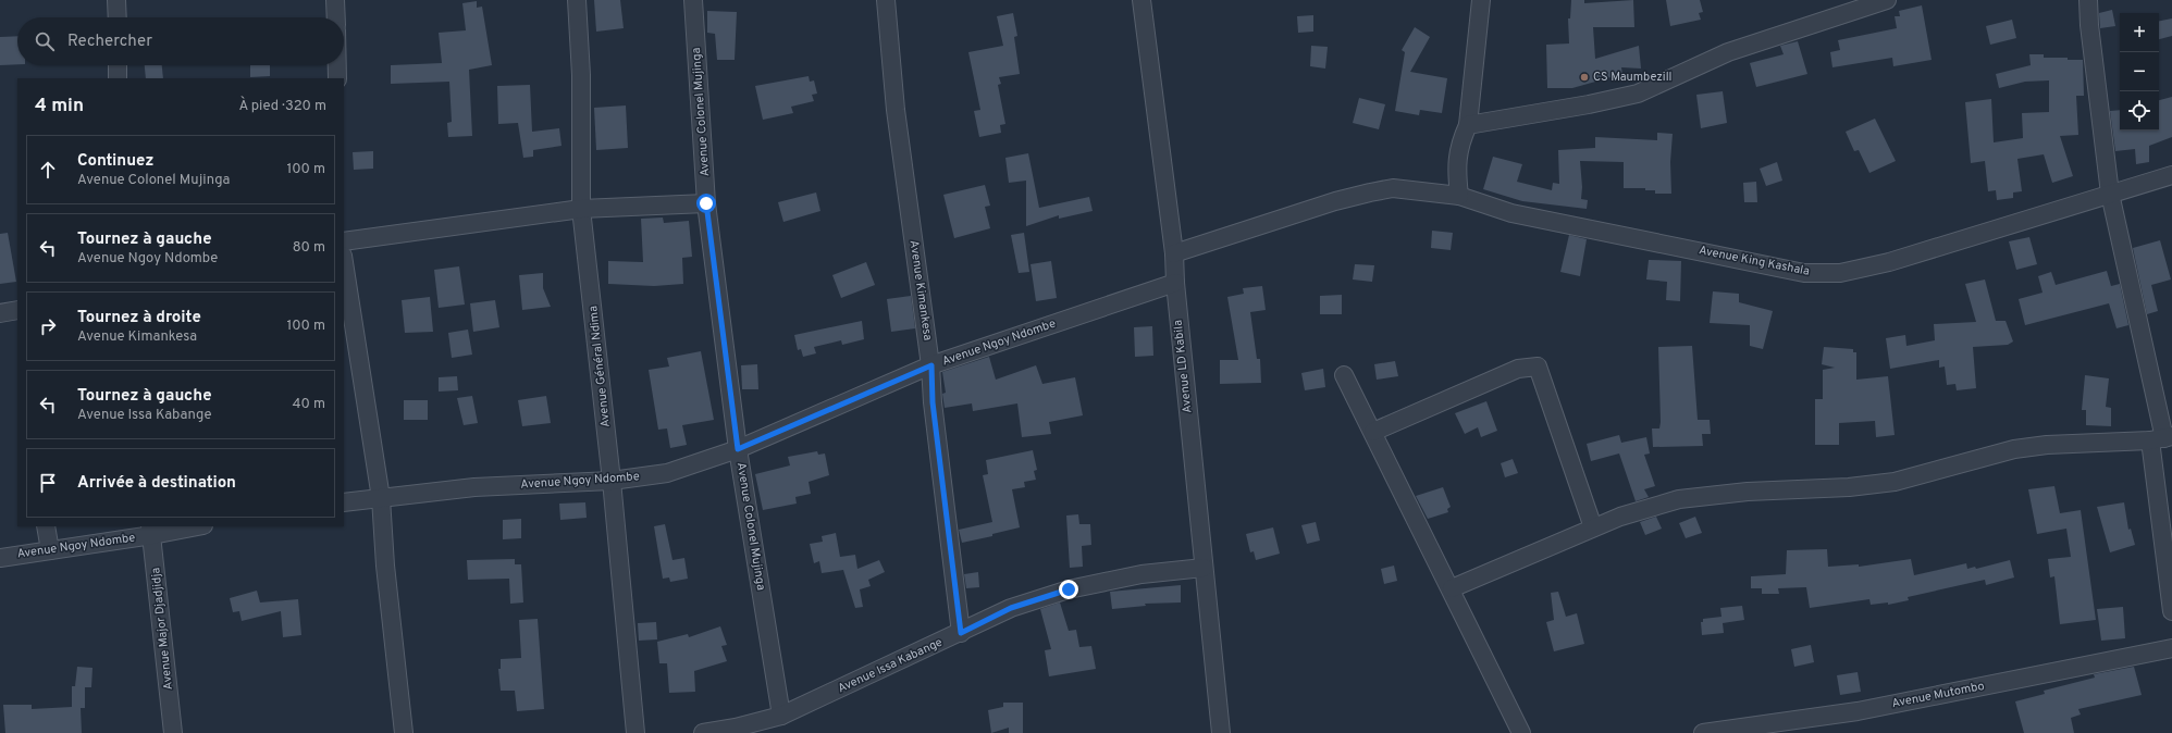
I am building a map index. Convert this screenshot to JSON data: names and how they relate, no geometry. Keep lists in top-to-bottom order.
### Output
{
  "streets": {
    "street": [
      "Avenue Colonel Mujinga",
      "Avenue King Kashala",
      "Avenue Kimankesa",
      "Avenue Ngoy Ndombe",
      "Avenue Général Ndima",
      "Avenue LD Kabila",
      "Avenue Major Djadjidja",
      "Avenue Issa Kabange",
      "Avenue Mutombo"
    ]
  },
  "crossings": [
    ["Avenue Colonel Mujinga", "Avenue Ngoy Ndombe"],
    ["Avenue Colonel Mujinga", "Avenue Issa Kabange"],
    ["Avenue King Kashala", "Avenue LD Kabila"],
    ["Avenue Kimankesa", "Avenue Ngoy Ndombe"],
    ["Avenue Kimankesa", "Avenue Issa Kabange"],
    ["Avenue Ngoy Ndombe", "Avenue Général Ndima"],
    ["Avenue Ngoy Ndombe", "Avenue LD Kabila"],
    ["Avenue Ngoy Ndombe", "Avenue Major Djadjidja"],
    ["Avenue LD Kabila", "Avenue Issa Kabange"]
  ],
  "places": ["CS Maumbezill"],
  "page": {
    "map_buttons": ["+", "−"],
    "search": "Rechercher",
    "heading": ["4 min", "À pied · 320 m"],
    "list": [
      ["Continuez", "Avenue Colonel Mujinga", "100 m"],
      ["Tournez à gauche", "Avenue Ngoy Ndombe", "80 m"],
      ["Tournez à droite", "Avenue Kimankesa", "100 m"],
      ["Tournez à gauche", "Avenue Issa Kabange", "40 m"],
      "Arrivée à destination"
    ]
  }
}
